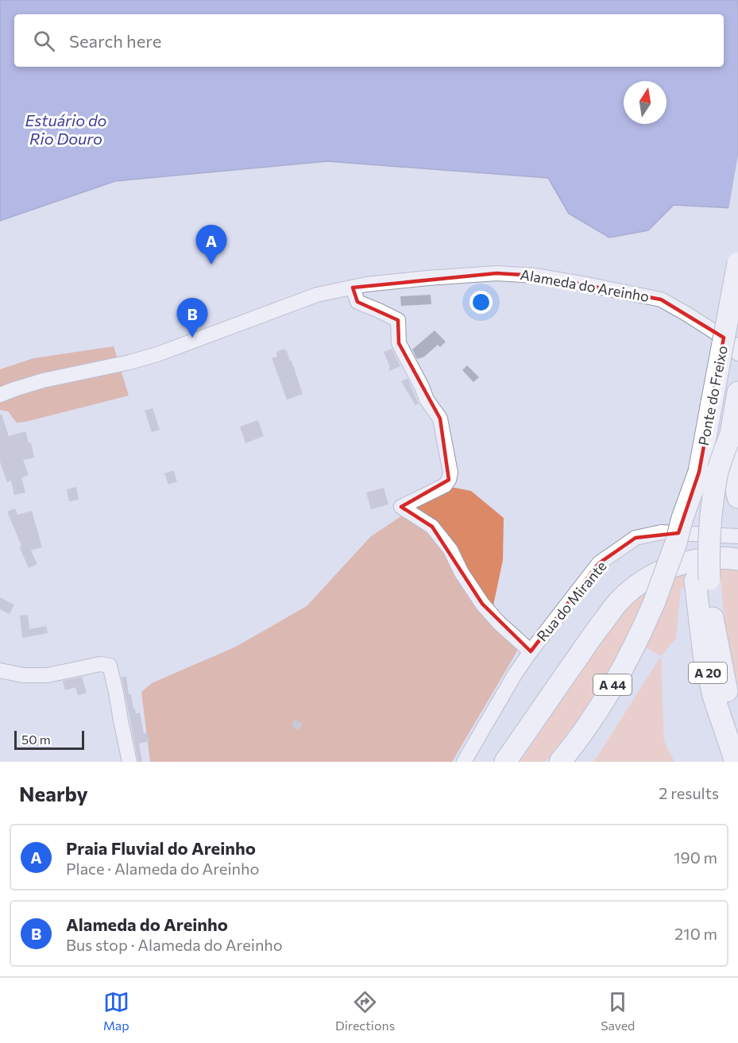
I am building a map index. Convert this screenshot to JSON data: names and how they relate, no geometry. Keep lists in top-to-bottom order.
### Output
{
  "streets": {
    "highway": ["Ponte do Freixo", "A 20", "A 44"],
    "street": ["Alameda do Areinho", "Rua do Mirante"]
  },
  "crossings": [
    ["Ponte do Freixo", "A 20"],
    ["Ponte do Freixo", "A 44"],
    ["A 20", "A 44"]
  ],
  "water": ["Estuário do Rio Douro"],
  "scale_bar": "50 m",
  "north": "top",
  "page": {
    "search": "Search here",
    "pins": ["A", "B"],
    "scale": "50 m",
    "heading": ["Nearby", "2 results"],
    "list": [
      {
        "mark": "A",
        "name": "Praia Fluvial do Areinho",
        "note": "Place · Alameda do Areinho",
        "value": "190 m"
      },
      {
        "mark": "B",
        "name": "Alameda do Areinho",
        "note": "Bus stop · Alameda do Areinho",
        "value": "210 m"
      }
    ],
    "nav": ["Map", "Directions", "Saved"]
  }
}
